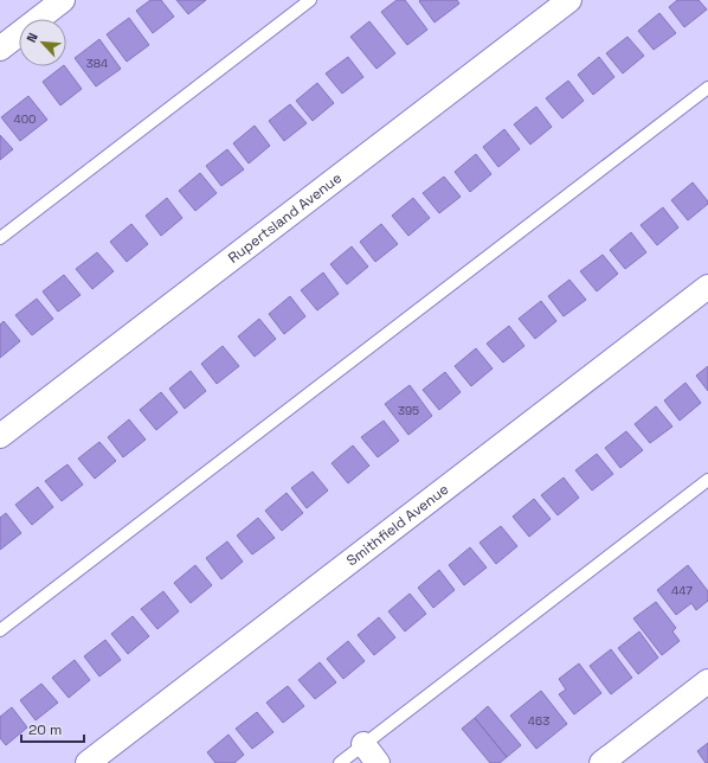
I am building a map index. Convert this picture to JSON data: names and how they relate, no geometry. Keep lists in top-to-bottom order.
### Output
{
  "streets": {
    "street": ["Rupertsland Avenue", "Smithfield Avenue"]
  },
  "house_numbers": [
    "384",
    "400",
    "395",
    "447",
    "463"
  ],
  "scale_bar": "20 m",
  "north": "top left"
}
